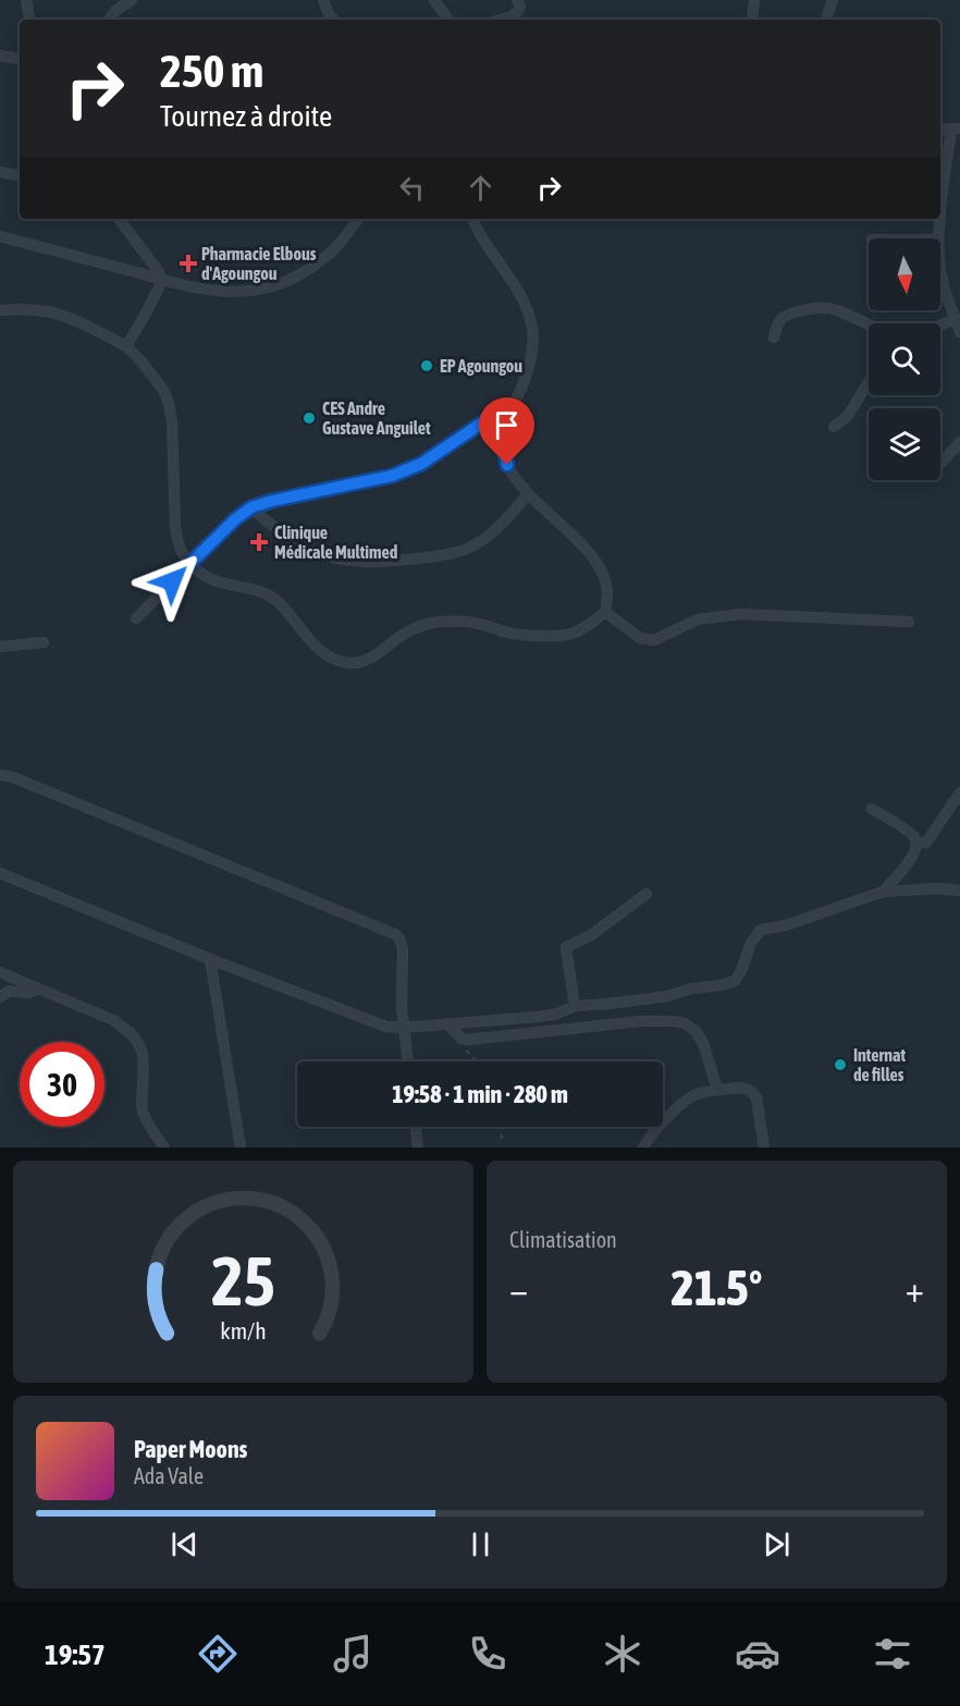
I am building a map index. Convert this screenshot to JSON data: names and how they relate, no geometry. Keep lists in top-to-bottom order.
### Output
{
  "places": {
    "health": ["Pharmacie Elbous d'Agoungou", "Clinique Médicale Multimed"],
    "other": ["EP Agoungou", "CES Andre Gustave Anguilet", "Internat de filles"]
  },
  "north": "bottom",
  "page": {
    "turn": ["250 m", "Tournez à droite"],
    "limit": "30",
    "trip": "19:58 · 1 min · 280 m",
    "tile": "Climatisation",
    "heat": ["−", "21.5°", "+"],
    "song": ["Paper Moons", "Ada Vale"],
    "tabs": "19:57",
    "gauge": ["25", "km/h"]
  }
}
